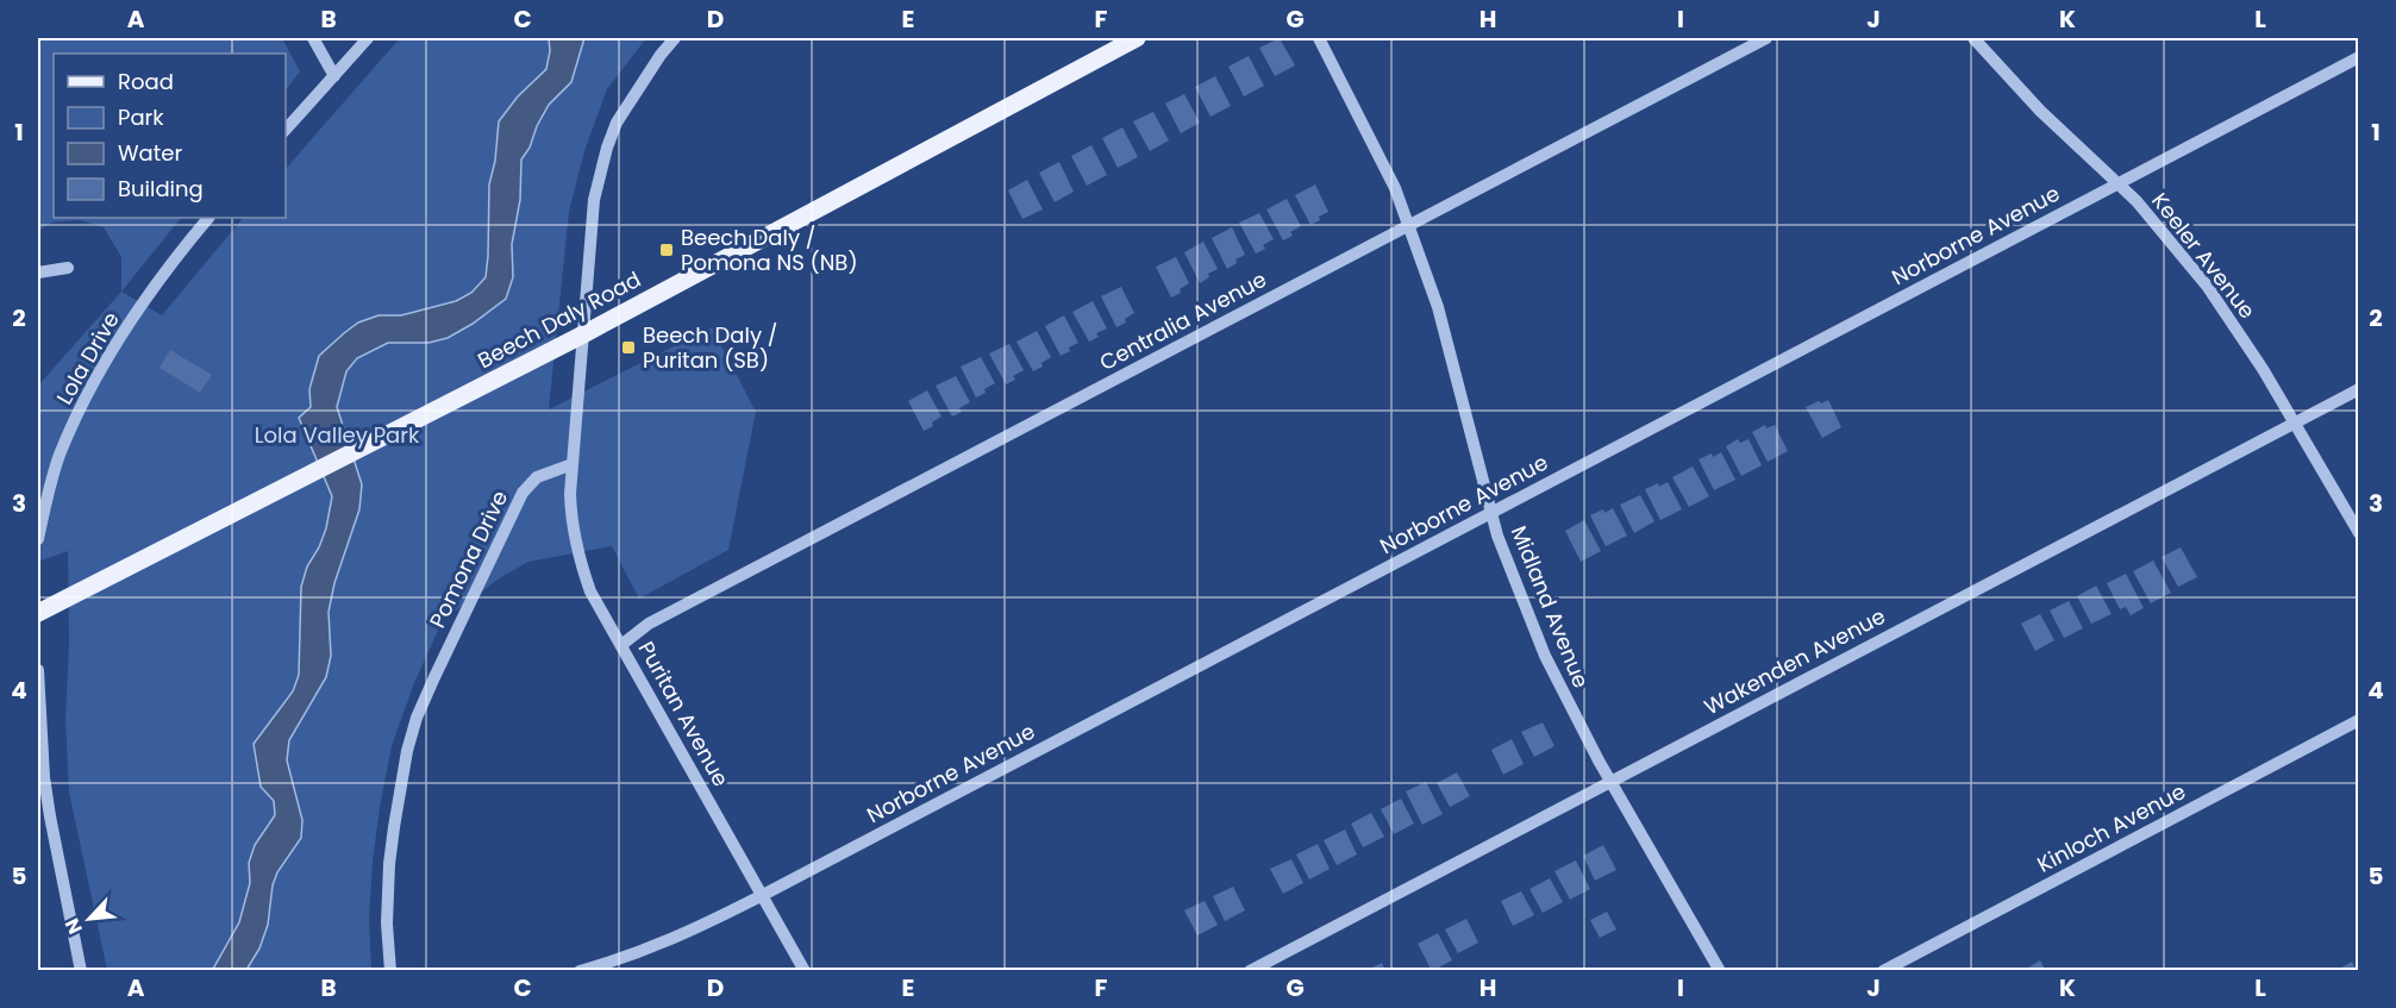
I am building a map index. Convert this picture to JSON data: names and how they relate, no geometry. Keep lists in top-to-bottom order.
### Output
{
  "streets": {
    "main road": ["Beech Daly Road"],
    "street": [
      "Norborne Avenue",
      "Keeler Avenue",
      "Centralia Avenue",
      "Lola Drive",
      "Pomona Drive",
      "Midland Avenue",
      "Wakenden Avenue",
      "Puritan Avenue",
      "Kinloch Avenue"
    ]
  },
  "crossings": [
    ["Norborne Avenue", "Keeler Avenue"],
    ["Norborne Avenue", "Midland Avenue"],
    ["Norborne Avenue", "Puritan Avenue"],
    ["Keeler Avenue", "Wakenden Avenue"],
    ["Centralia Avenue", "Midland Avenue"],
    ["Centralia Avenue", "Puritan Avenue"],
    ["Pomona Drive", "Puritan Avenue"],
    ["Midland Avenue", "Wakenden Avenue"]
  ],
  "parks": ["Lola Valley Park"],
  "places": {
    "transit": ["Beech Daly / Pomona NS (NB)", "Beech Daly / Puritan (SB)"]
  },
  "legend": [
    "Road",
    "Park",
    "Water",
    "Building"
  ],
  "north": "bottom left",
  "grid": {
    "columns": [
      "A",
      "B",
      "C",
      "D",
      "E",
      "F",
      "G",
      "H",
      "I",
      "J",
      "K",
      "L"
    ],
    "rows": [
      "1",
      "2",
      "3",
      "4",
      "5"
    ]
  }
}
